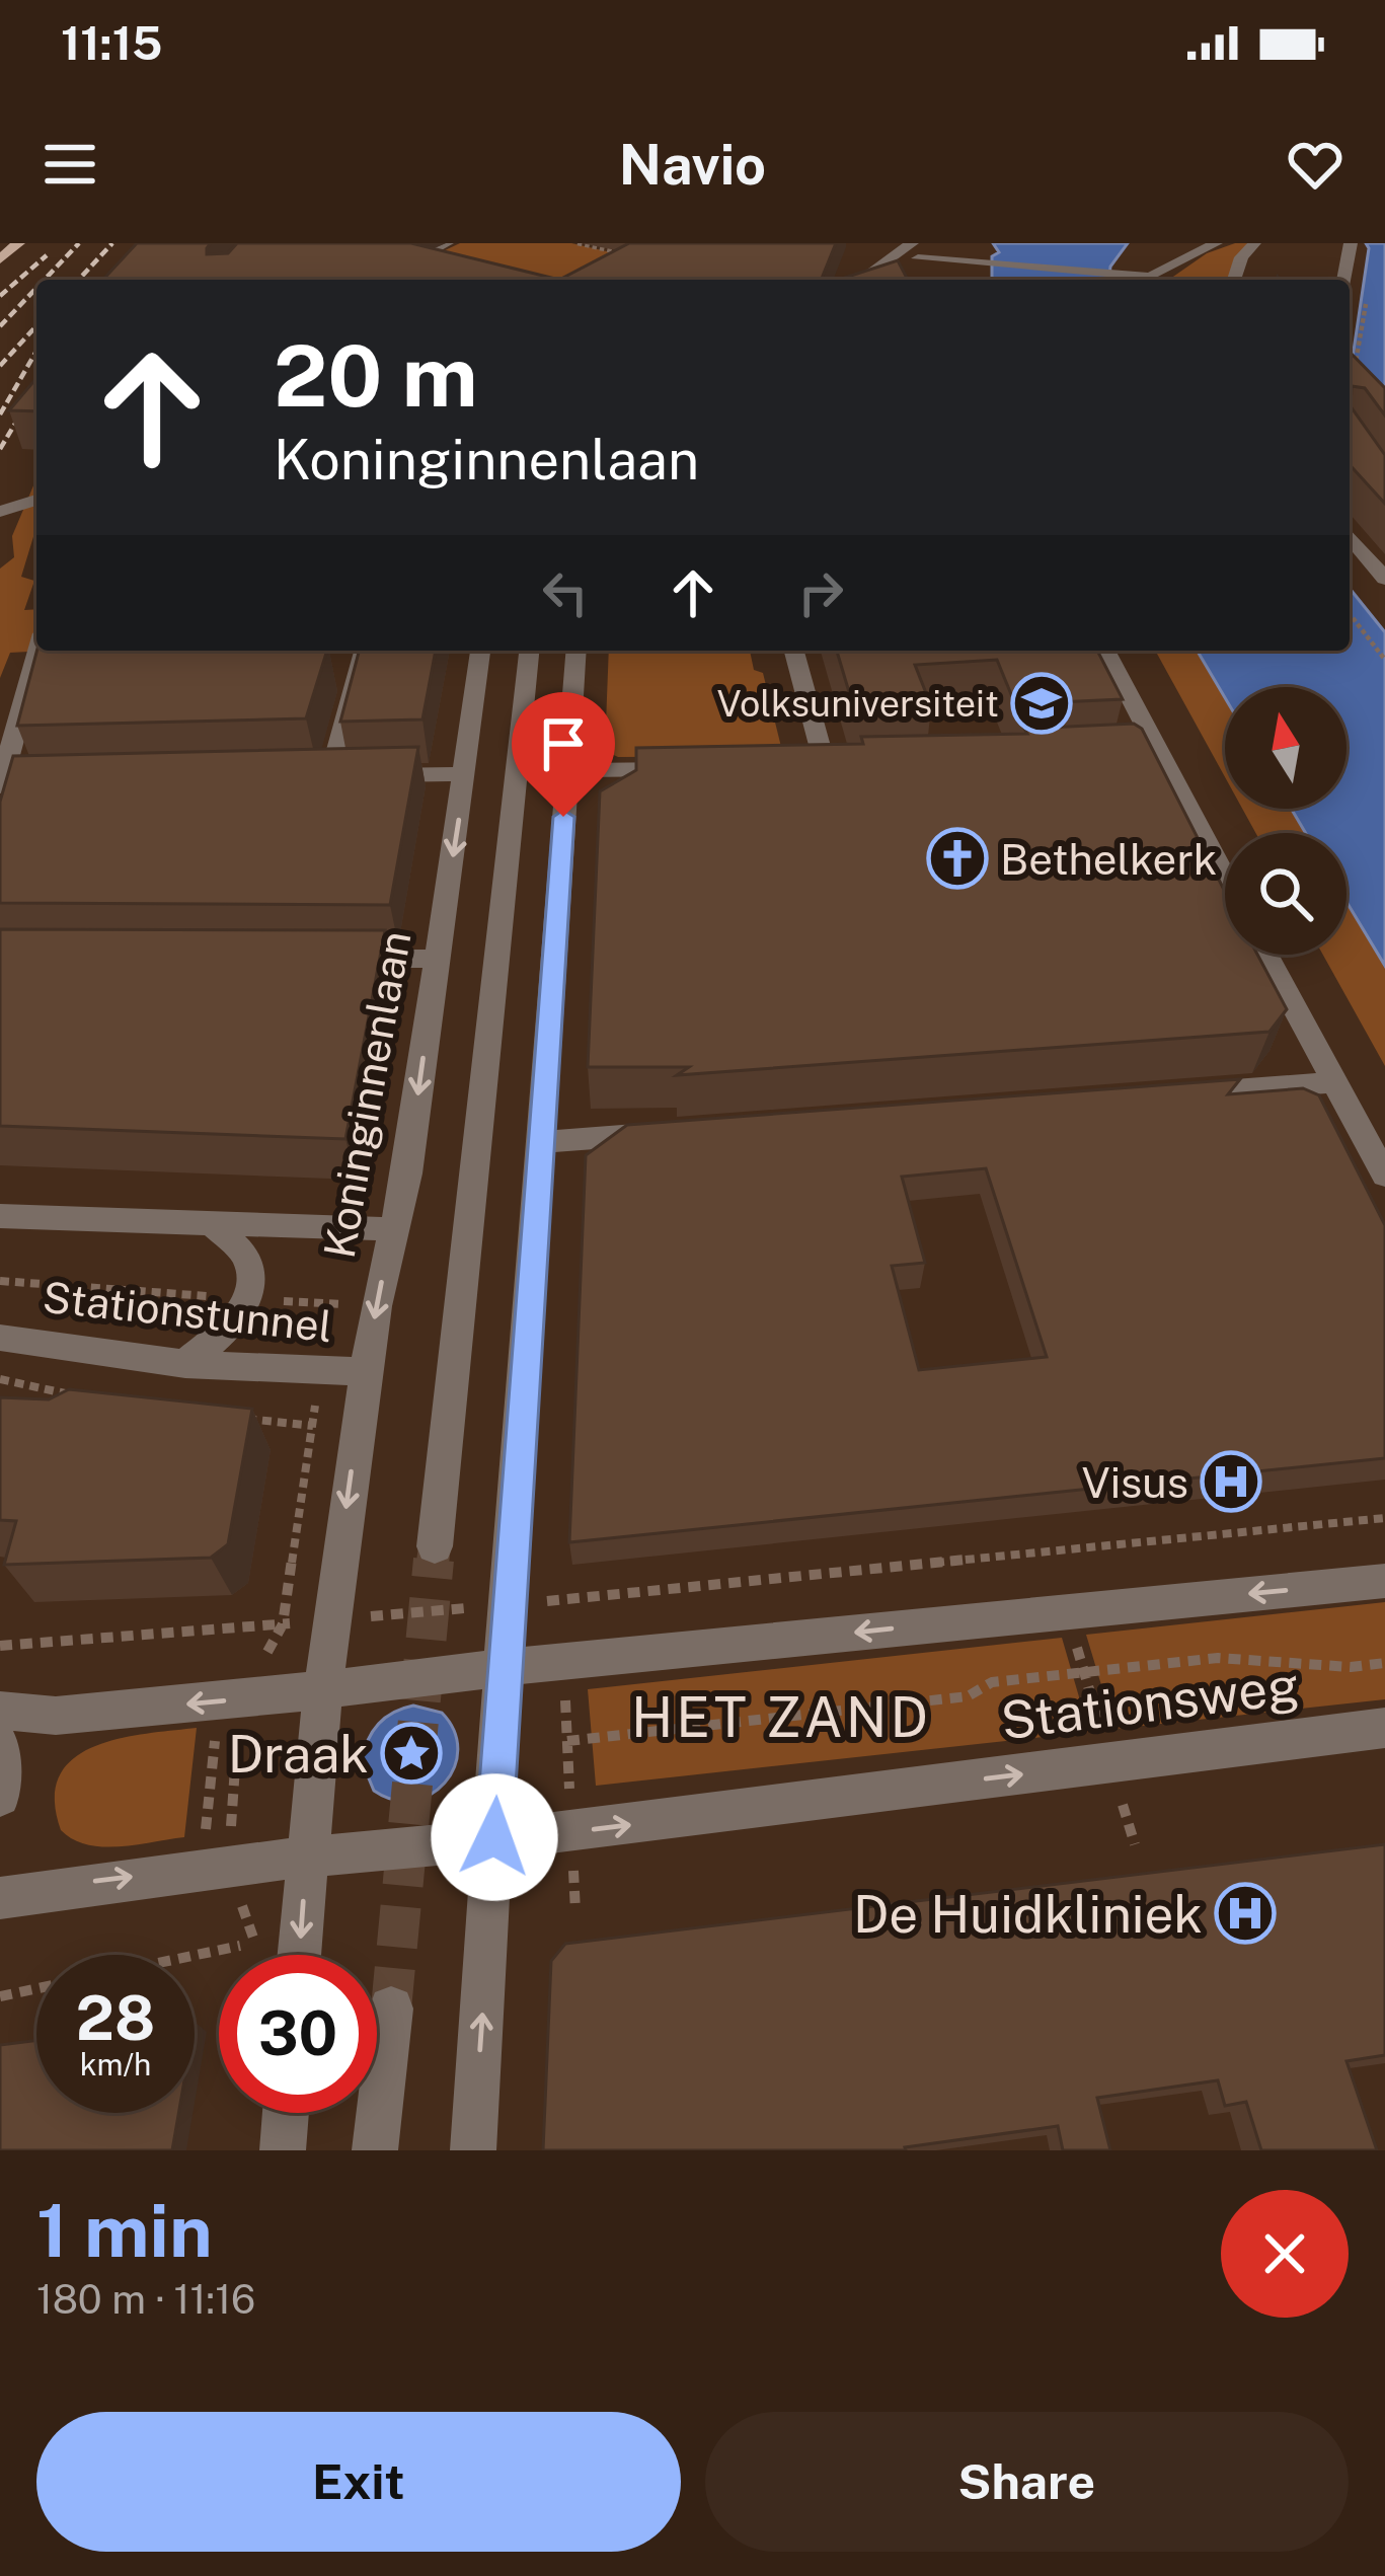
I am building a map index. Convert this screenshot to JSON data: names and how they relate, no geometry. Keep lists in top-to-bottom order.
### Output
{
  "streets": {
    "street": ["Koninginnenlaan", "Stationstunnel", "Stationsweg"]
  },
  "crossings": [
    ["Koninginnenlaan", "Stationstunnel"],
    ["Koninginnenlaan", "Stationsweg"]
  ],
  "districts": ["HET ZAND"],
  "places": {
    "school or university": ["Volksuniversiteit"],
    "church": ["Bethelkerk"],
    "hospital": ["Visus", "De Huidkliniek"],
    "place": ["Draak"]
  },
  "north": "top",
  "page": {
    "status": "11:15",
    "header": "Navio",
    "turn": ["20 m", "Koninginnenlaan"],
    "speed": "28 km/h",
    "limit": "30",
    "heading": ["1 min", "180 m · 11:16"],
    "buttons": ["Exit", "Share"]
  }
}
